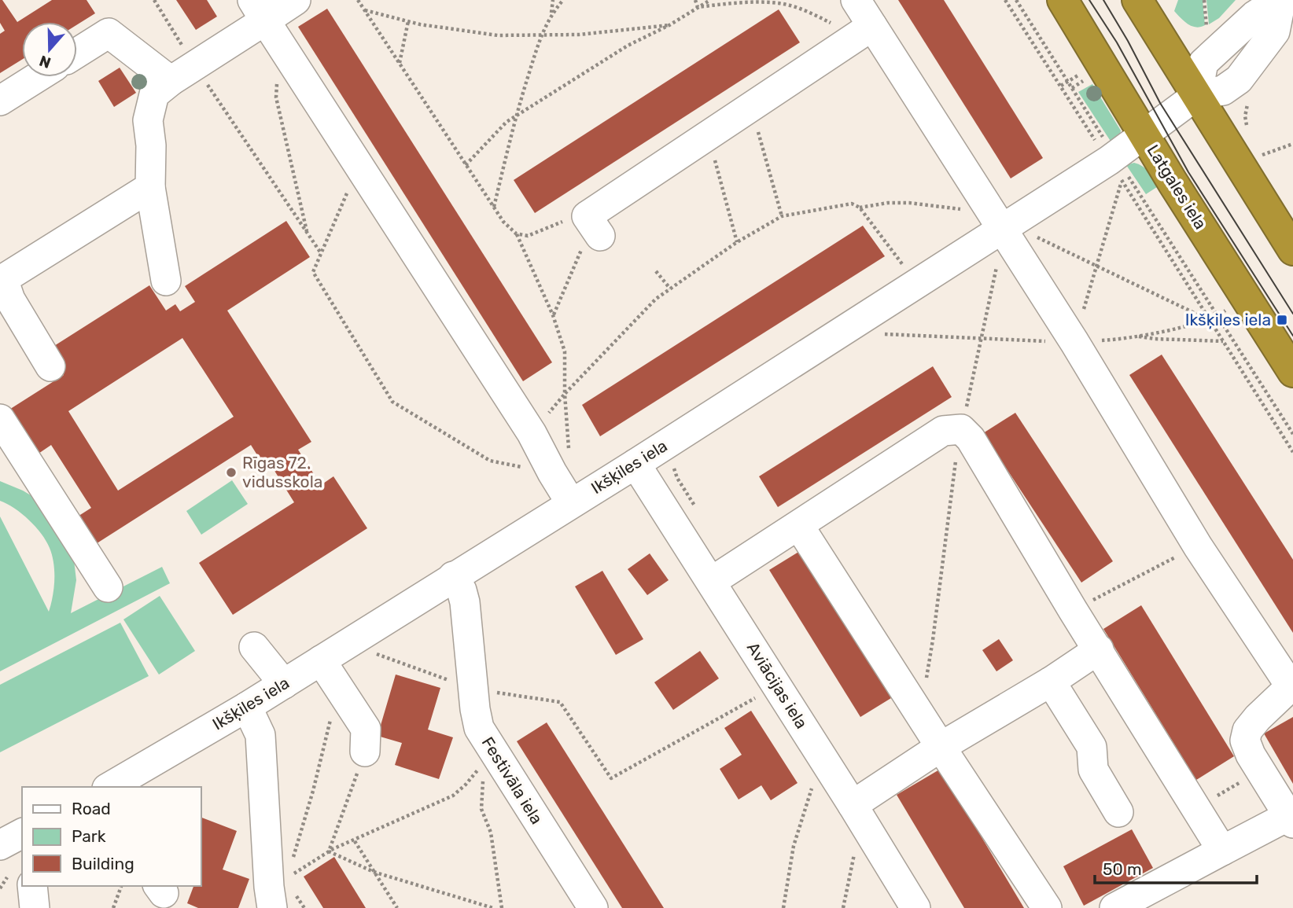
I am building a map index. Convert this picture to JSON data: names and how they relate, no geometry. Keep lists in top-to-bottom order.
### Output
{
  "streets": {
    "highway": ["Latgales iela"],
    "street": ["Ikšķiles iela", "Aviācijas iela", "Festivāla iela"]
  },
  "crossings": [
    ["Latgales iela", "Ikšķiles iela"],
    ["Ikšķiles iela", "Aviācijas iela"],
    ["Ikšķiles iela", "Festivāla iela"]
  ],
  "places": {
    "transit": ["Ikšķiles iela"],
    "other": ["Rīgas 72. vidusskola"]
  },
  "legend": ["Road", "Park", "Building"],
  "scale_bar": "50 m",
  "north": "bottom"
}
